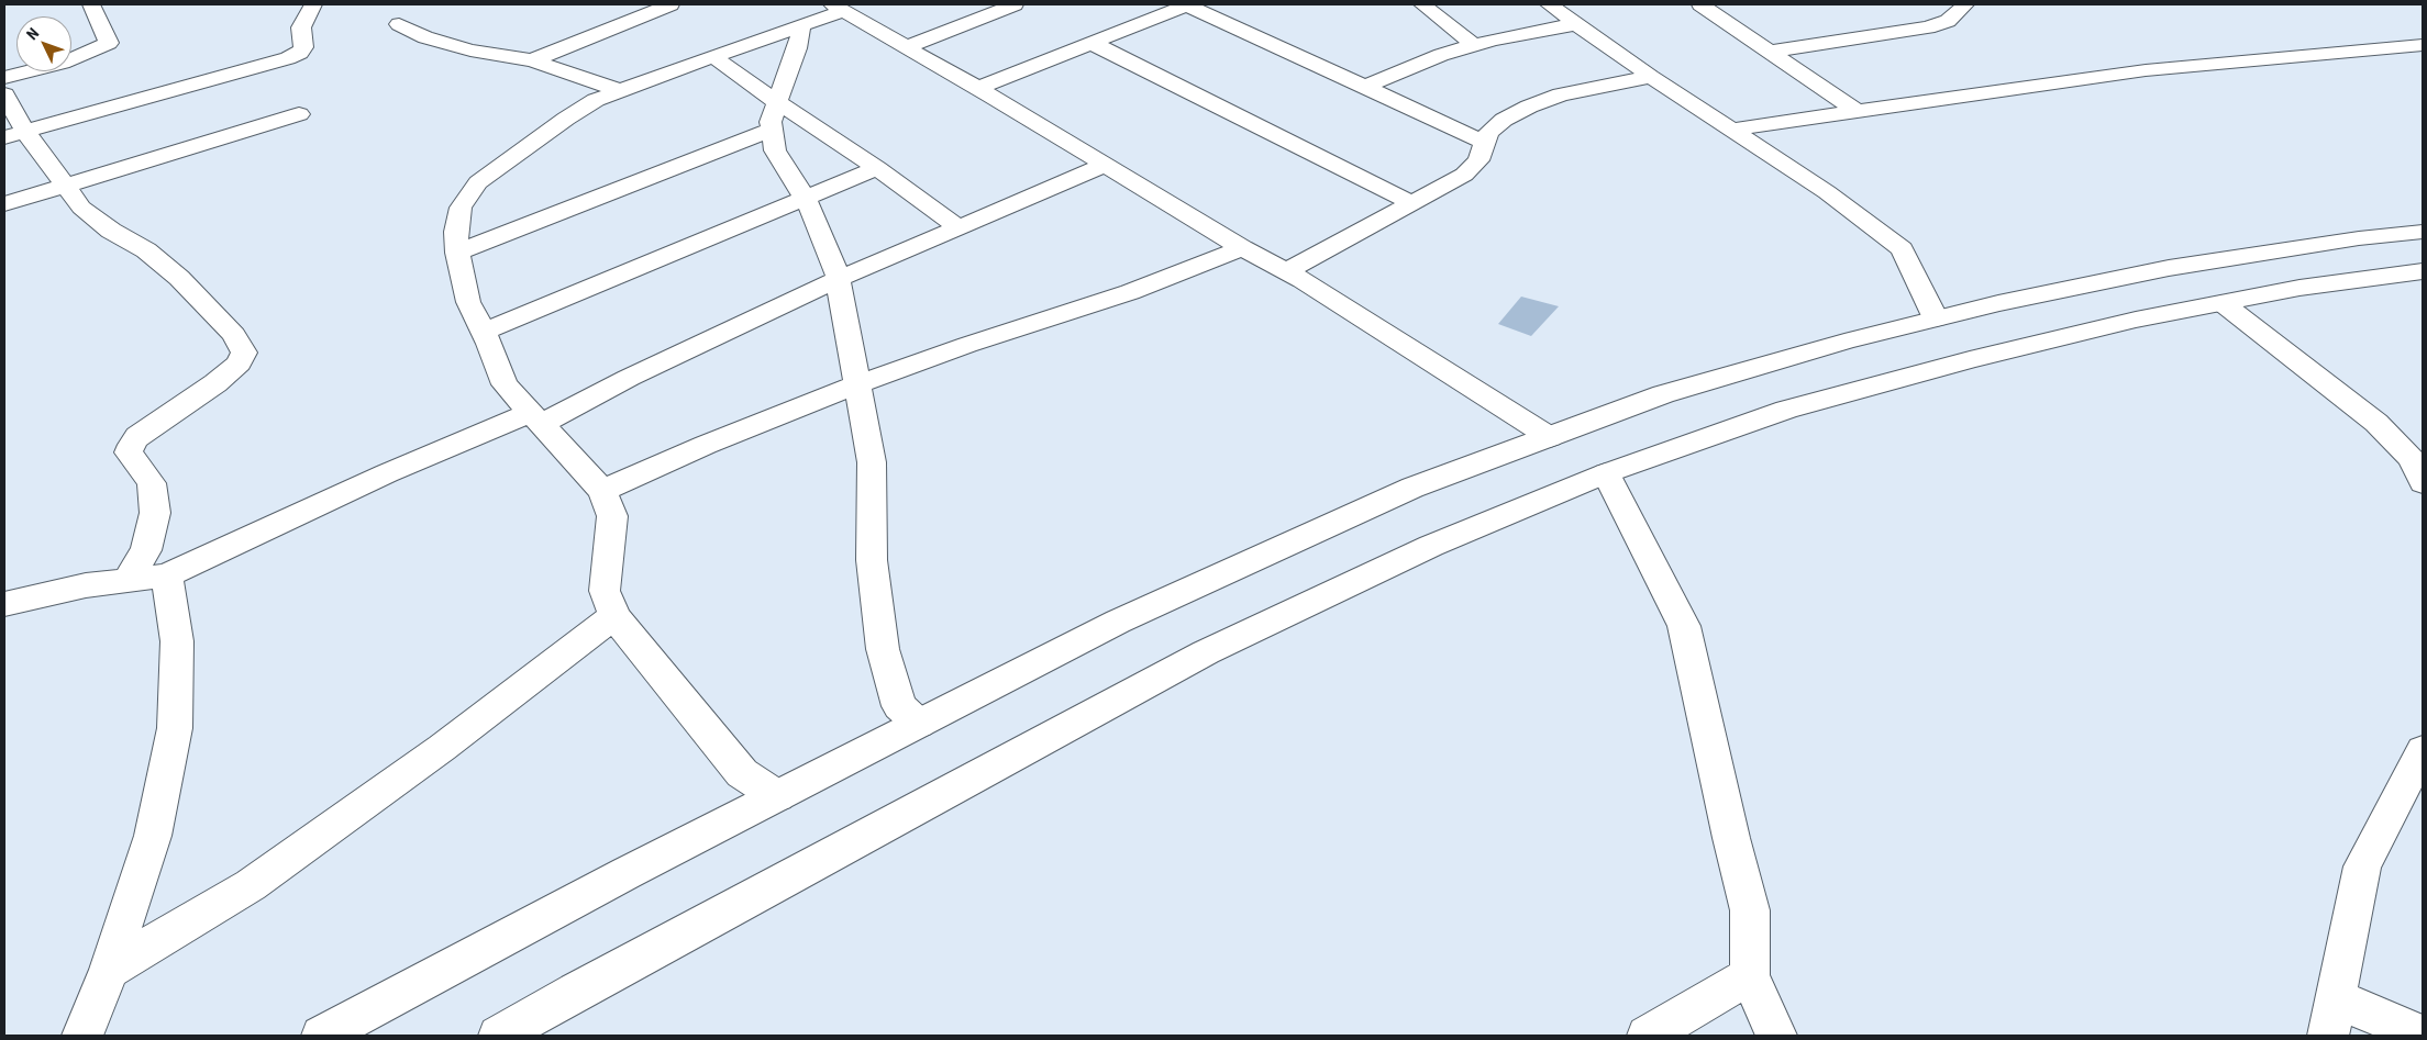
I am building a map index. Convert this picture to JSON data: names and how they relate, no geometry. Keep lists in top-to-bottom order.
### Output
{
  "north": "top left"
}
